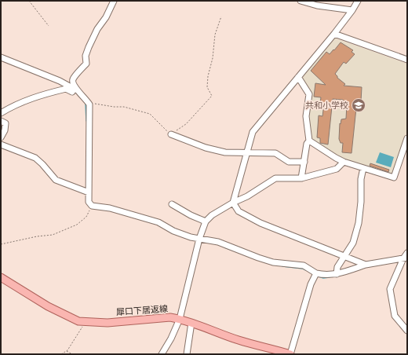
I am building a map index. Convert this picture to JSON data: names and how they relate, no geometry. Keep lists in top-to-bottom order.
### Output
{
  "streets": {
    "main road": ["犀口下居返線"]
  },
  "places": {
    "school or university": ["共和小学校"]
  }
}
